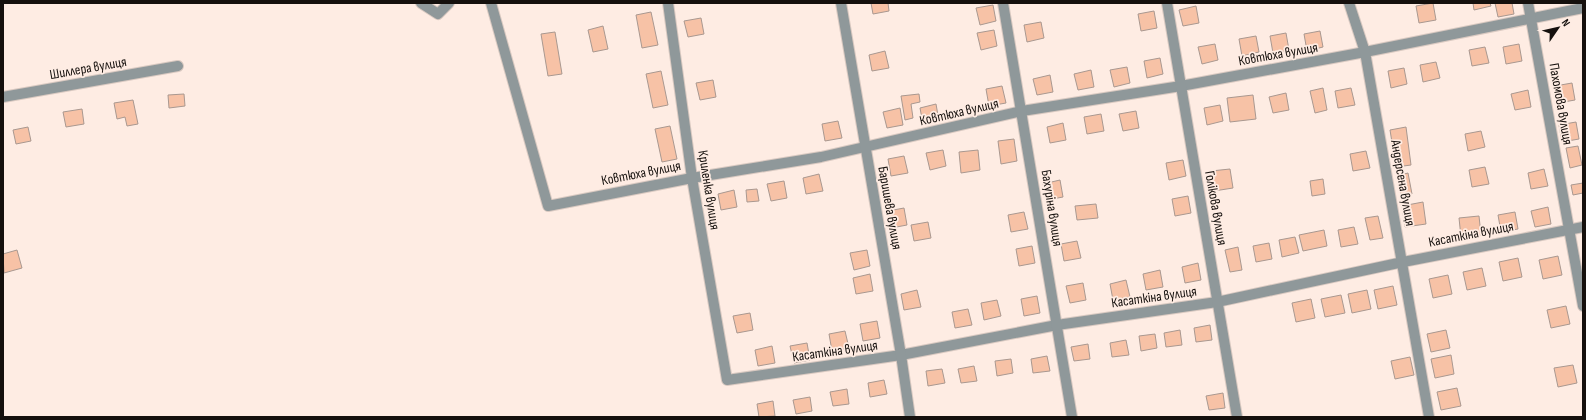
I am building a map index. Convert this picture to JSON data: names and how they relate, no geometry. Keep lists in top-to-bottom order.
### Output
{
  "streets": {
    "street": [
      "Ковтюха вулиця",
      "Шиллера вулиця",
      "Пахомова вулиця",
      "Андерсена вулиця",
      "Криленка вулиця",
      "Баришева вулиця",
      "Бахуріна вулиця",
      "Голікова вулиця",
      "Касаткіна вулиця"
    ]
  },
  "crossings": [
    ["Ковтюха вулиця", "Пахомова вулиця"],
    ["Ковтюха вулиця", "Андерсена вулиця"],
    ["Ковтюха вулиця", "Криленка вулиця"],
    ["Ковтюха вулиця", "Баришева вулиця"],
    ["Ковтюха вулиця", "Бахуріна вулиця"],
    ["Ковтюха вулиця", "Голікова вулиця"],
    ["Пахомова вулиця", "Касаткіна вулиця"],
    ["Андерсена вулиця", "Касаткіна вулиця"],
    ["Криленка вулиця", "Касаткіна вулиця"],
    ["Баришева вулиця", "Касаткіна вулиця"],
    ["Бахуріна вулиця", "Касаткіна вулиця"],
    ["Голікова вулиця", "Касаткіна вулиця"]
  ],
  "north": "top right"
}
